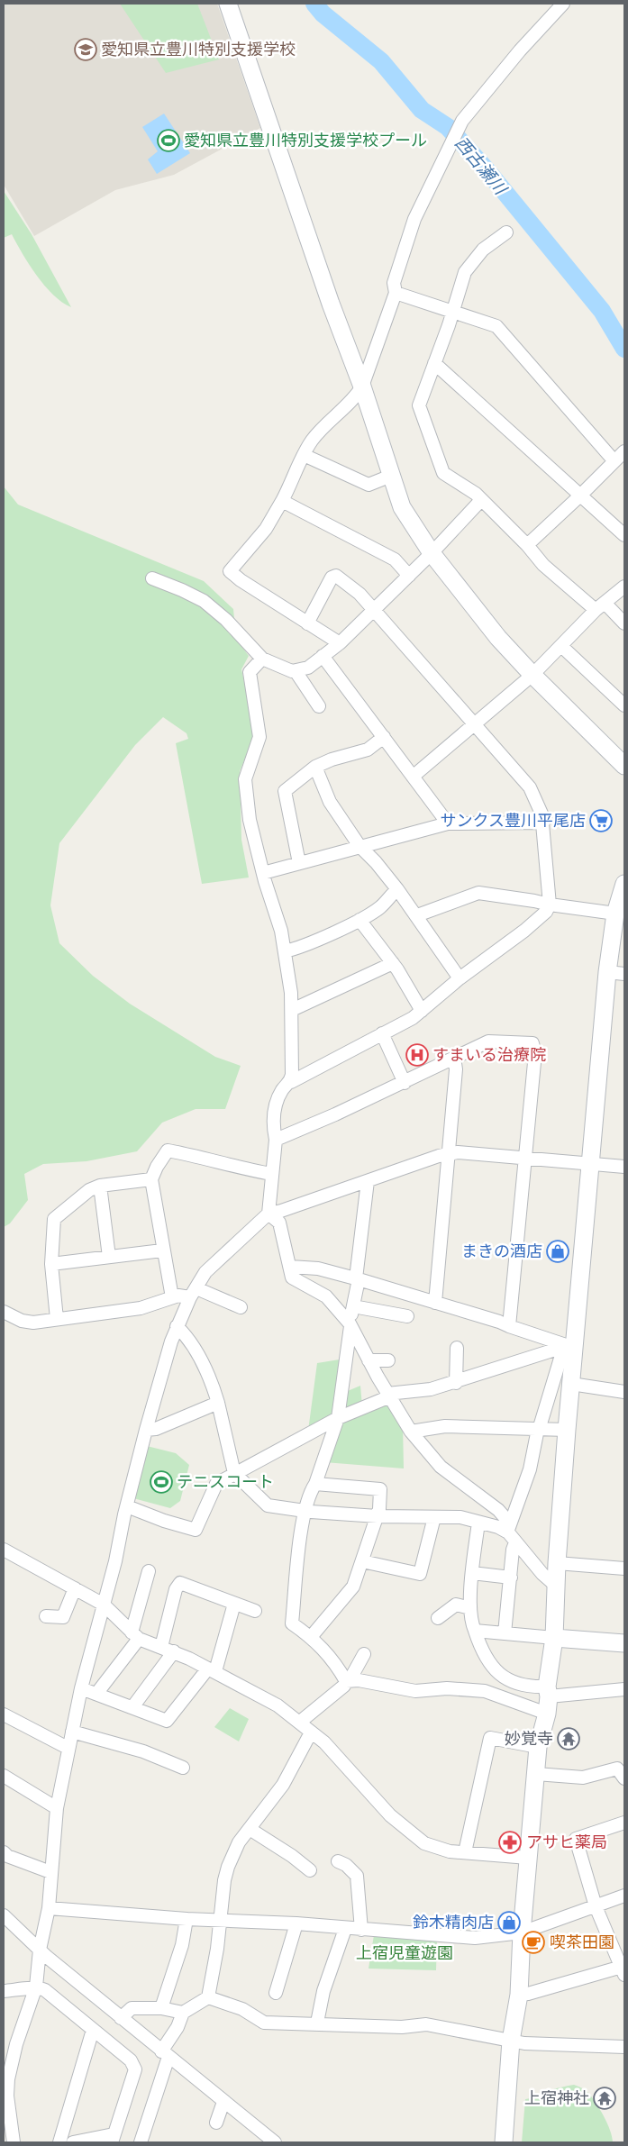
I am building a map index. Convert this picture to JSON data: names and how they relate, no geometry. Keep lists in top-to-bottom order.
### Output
{
  "water": ["西古瀬川"],
  "parks": ["上宿児童遊園"],
  "places": {
    "school or university": ["愛知県立豊川特別支援学校"],
    "sports": ["愛知県立豊川特別支援学校プール", "テニスコート"],
    "supermarket": ["サンクス豊川平尾店"],
    "hospital": ["すまいる治療院"],
    "shop": ["まきの酒店", "鈴木精肉店"],
    "temple": ["妙覚寺", "上宿神社"],
    "pharmacy": ["アサヒ薬局"],
    "cafe": ["喫茶田園"]
  }
}
